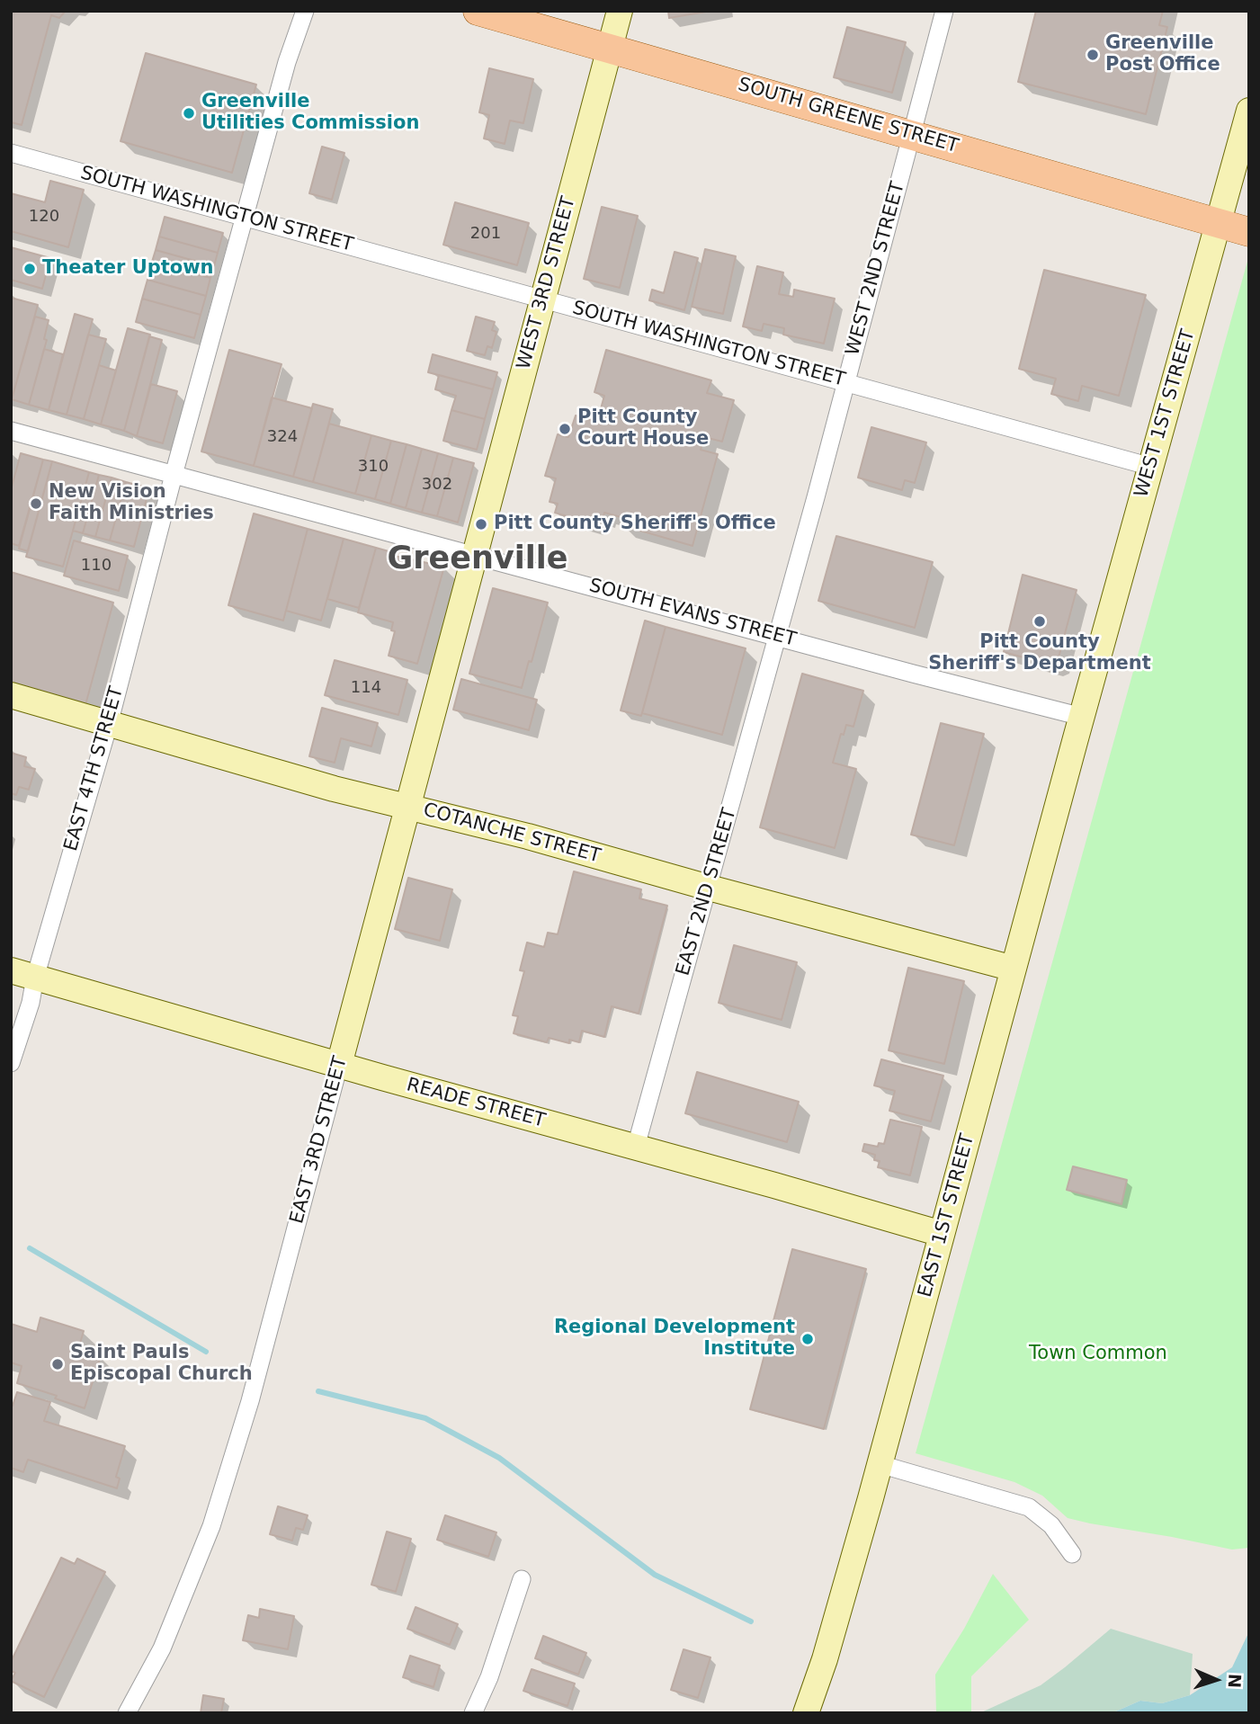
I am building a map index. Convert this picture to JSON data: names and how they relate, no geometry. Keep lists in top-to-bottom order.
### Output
{
  "streets": {
    "main road": ["SOUTH GREENE STREET"],
    "street": [
      "SOUTH WASHINGTON STREET",
      "WEST 2ND STREET",
      "WEST 3RD STREET",
      "WEST 1ST STREET",
      "SOUTH EVANS STREET",
      "EAST 4TH STREET",
      "COTANCHE STREET",
      "EAST 2ND STREET",
      "READE STREET",
      "EAST 3RD STREET",
      "EAST 1ST STREET"
    ]
  },
  "crossings": [
    ["SOUTH GREENE STREET", "WEST 2ND STREET"],
    ["SOUTH GREENE STREET", "WEST 3RD STREET"],
    ["SOUTH GREENE STREET", "WEST 1ST STREET"],
    ["SOUTH WASHINGTON STREET", "WEST 2ND STREET"],
    ["SOUTH WASHINGTON STREET", "WEST 3RD STREET"],
    ["SOUTH WASHINGTON STREET", "WEST 1ST STREET"],
    ["SOUTH WASHINGTON STREET", "EAST 4TH STREET"],
    ["WEST 2ND STREET", "SOUTH EVANS STREET"],
    ["WEST 2ND STREET", "EAST 2ND STREET"],
    ["WEST 3RD STREET", "SOUTH EVANS STREET"],
    ["WEST 3RD STREET", "EAST 3RD STREET"],
    ["WEST 1ST STREET", "SOUTH EVANS STREET"],
    ["WEST 1ST STREET", "EAST 1ST STREET"],
    ["SOUTH EVANS STREET", "EAST 4TH STREET"],
    ["SOUTH EVANS STREET", "EAST 2ND STREET"],
    ["SOUTH EVANS STREET", "EAST 3RD STREET"],
    ["SOUTH EVANS STREET", "EAST 1ST STREET"],
    ["EAST 4TH STREET", "COTANCHE STREET"],
    ["EAST 4TH STREET", "READE STREET"],
    ["COTANCHE STREET", "EAST 2ND STREET"],
    ["COTANCHE STREET", "EAST 3RD STREET"],
    ["COTANCHE STREET", "EAST 1ST STREET"],
    ["EAST 2ND STREET", "READE STREET"],
    ["READE STREET", "EAST 3RD STREET"],
    ["READE STREET", "EAST 1ST STREET"]
  ],
  "districts": ["Greenville"],
  "parks": ["Town Common"],
  "places": [
    "Greenville Post Office",
    "Greenville Utilities Commission",
    "Theater Uptown",
    "Pitt County Court House",
    "New Vision Faith Ministries",
    "Pitt County Sheriff's Office",
    "Pitt County Sheriff's Department",
    "Regional Development Institute",
    "Saint Pauls Episcopal Church"
  ],
  "house_numbers": [
    "120",
    "201",
    "324",
    "310",
    "302",
    "110",
    "114"
  ],
  "north": "right"
}
